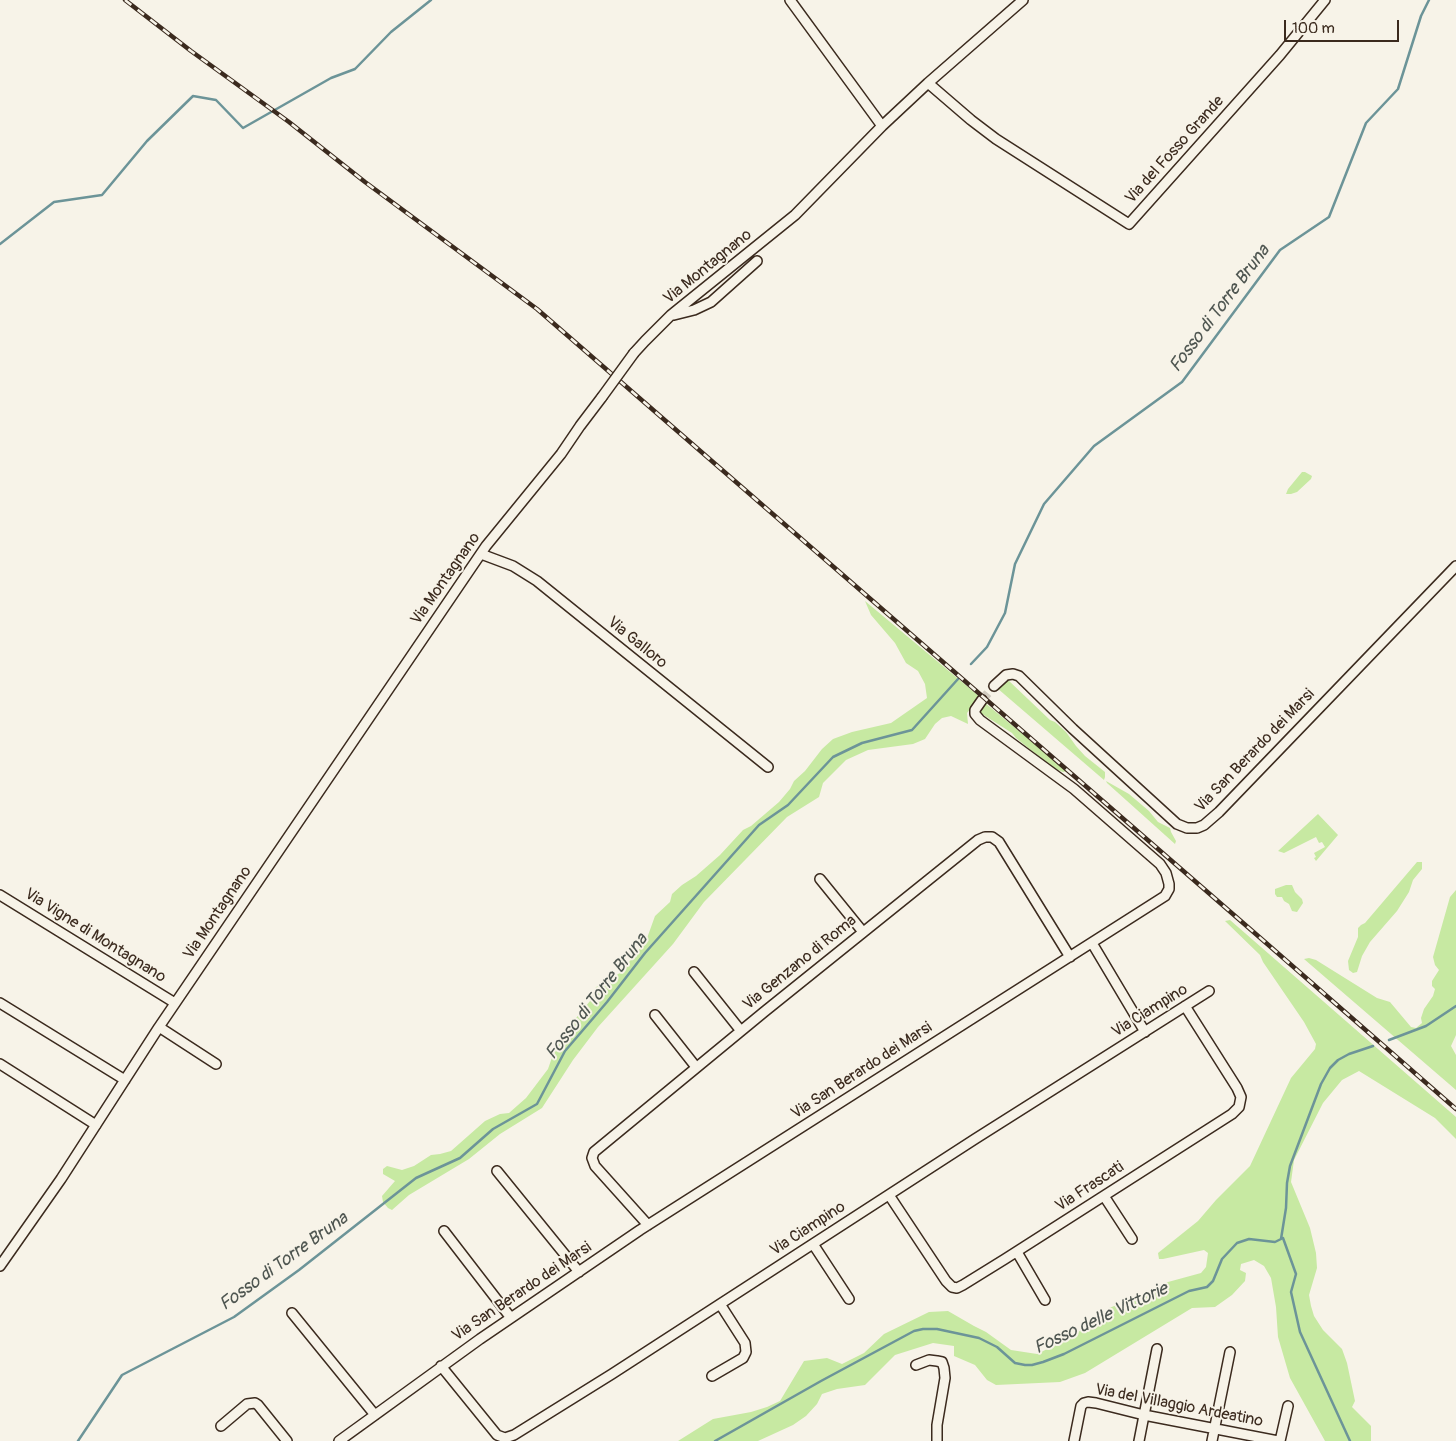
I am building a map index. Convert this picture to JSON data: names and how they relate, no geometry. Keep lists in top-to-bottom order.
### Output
{
  "streets": {
    "street": [
      "Via del Fosso Grande",
      "Via Montagnano",
      "Via Galloro",
      "Via San Berardo dei Marsi",
      "Via Vigne di Montagnano",
      "Via Genzano di Roma",
      "Via Ciampino",
      "Via Frascati",
      "Via del Villaggio Ardeatino"
    ]
  },
  "crossings": [
    ["Via del Fosso Grande", "Via Montagnano"],
    ["Via Montagnano", "Via Galloro"],
    ["Via Montagnano", "Via Vigne di Montagnano"],
    ["Via San Berardo dei Marsi", "Via Genzano di Roma"],
    ["Via San Berardo dei Marsi", "Via Ciampino"],
    ["Via Ciampino", "Via Frascati"]
  ],
  "water": ["Fosso di Torre Bruna", "Fosso delle Vittorie"],
  "scale_bar": "100 m"
}
